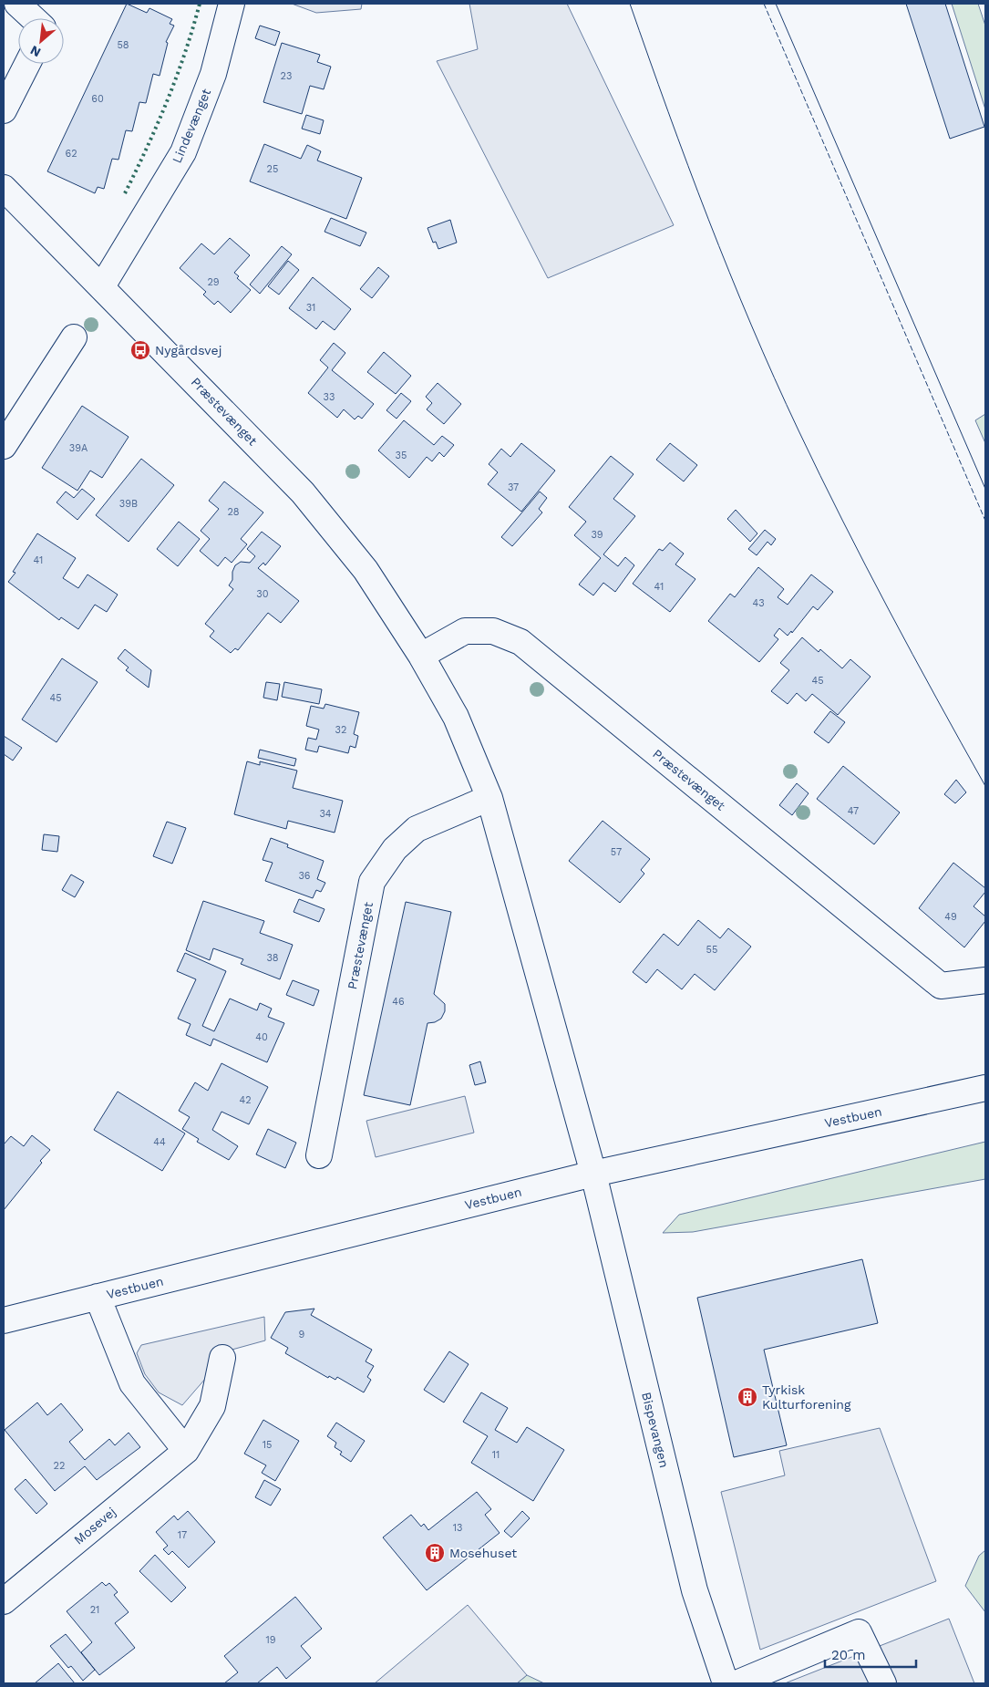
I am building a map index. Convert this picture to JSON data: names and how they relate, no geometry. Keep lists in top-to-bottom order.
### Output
{
  "streets": {
    "street": [
      "Lindevænget",
      "Præstevænget",
      "Vestbuen",
      "Bispevangen",
      "Mosevej"
    ]
  },
  "crossings": [
    ["Lindevænget", "Præstevænget"],
    ["Præstevænget", "Vestbuen"],
    ["Præstevænget", "Bispevangen"],
    ["Vestbuen", "Bispevangen"]
  ],
  "places": {
    "bus stop": ["Nygårdsvej"],
    "building": ["Tyrkisk Kulturforening", "Mosehuset"]
  },
  "house_numbers": [
    "58",
    "23",
    "60",
    "62",
    "25",
    "29",
    "31",
    "33",
    "39A",
    "35",
    "37",
    "39B",
    "28",
    "39",
    "41",
    "41",
    "30",
    "43",
    "45",
    "45",
    "32",
    "47",
    "34",
    "57",
    "36",
    "49",
    "55",
    "38",
    "46",
    "40",
    "42",
    "44",
    "9",
    "15",
    "11",
    "22",
    "13",
    "17",
    "21",
    "19"
  ],
  "scale_bar": "20 m",
  "north": "bottom left"
}
